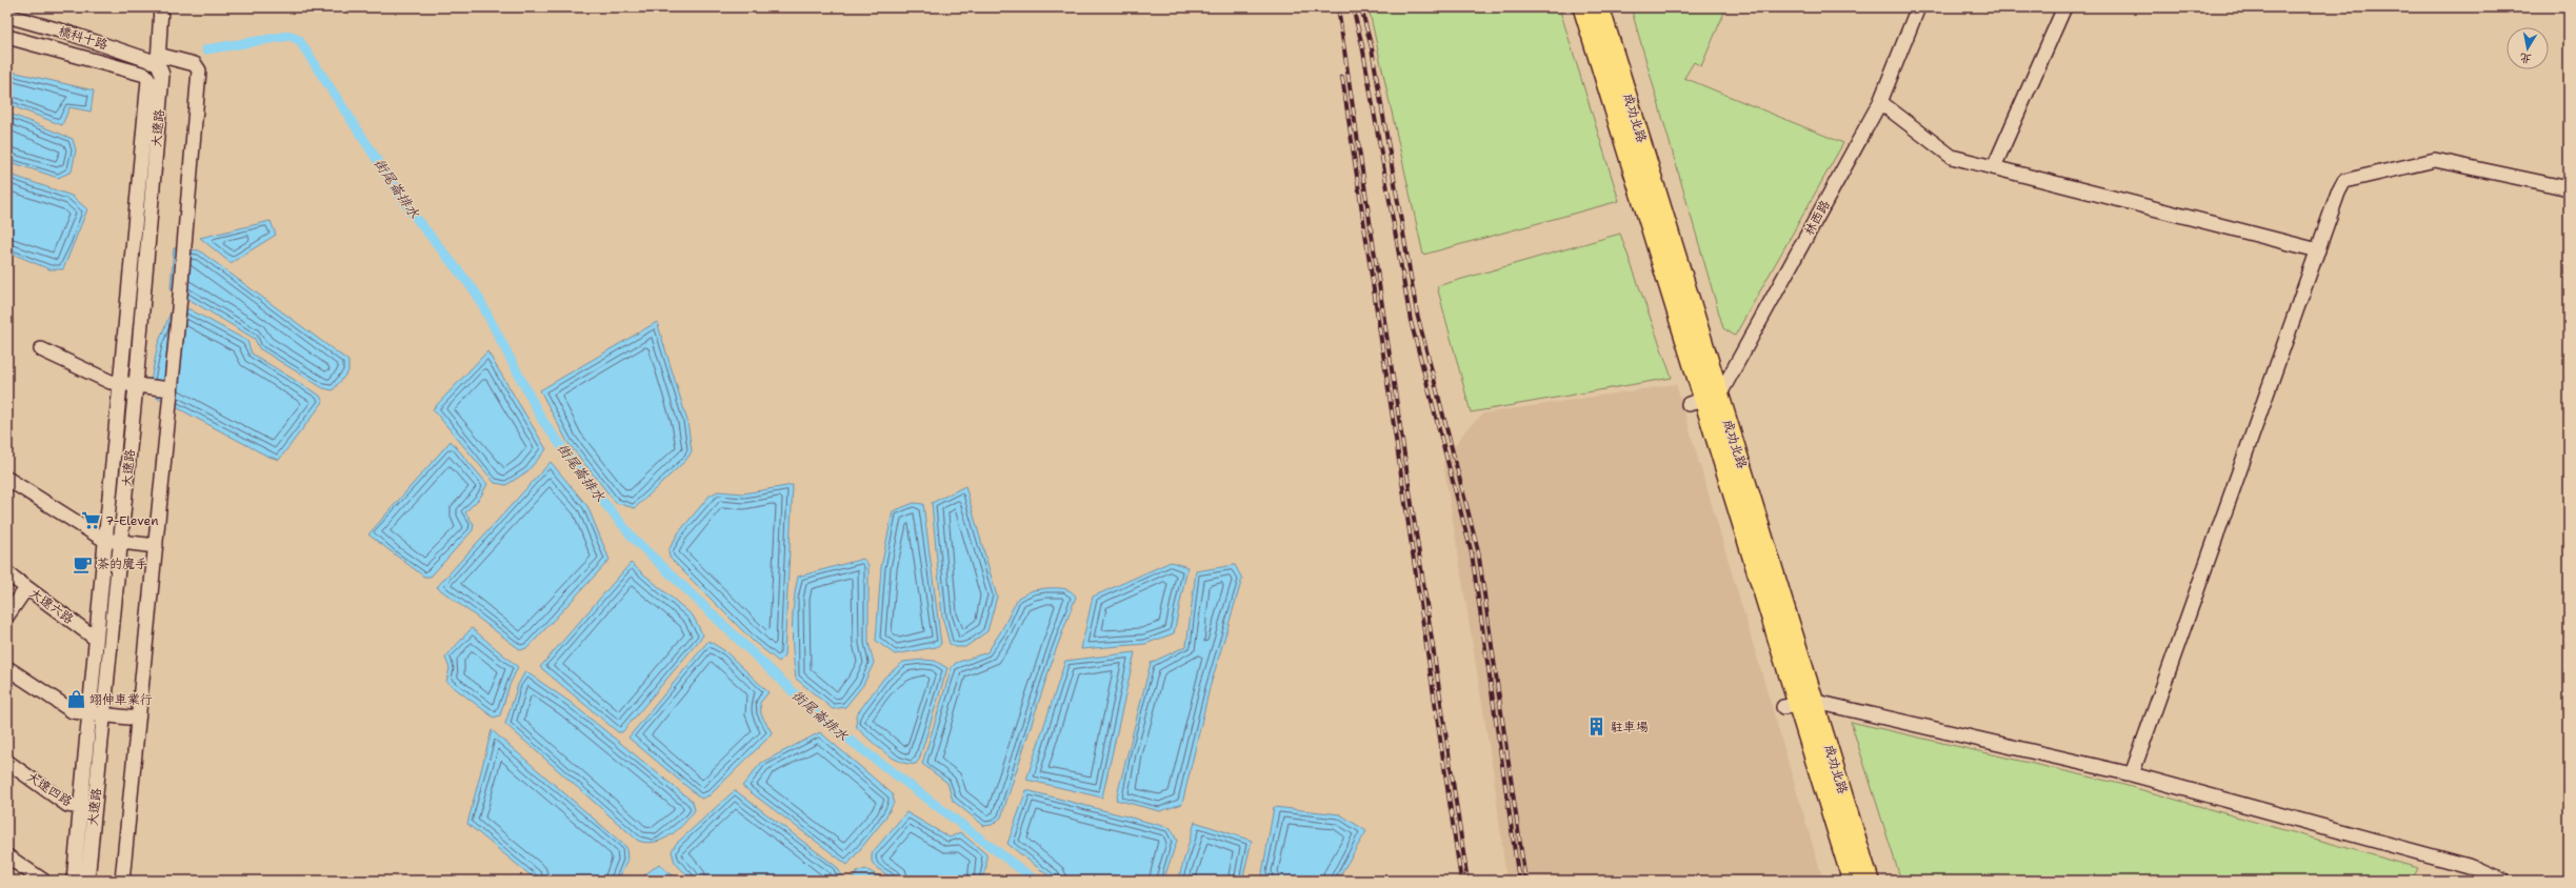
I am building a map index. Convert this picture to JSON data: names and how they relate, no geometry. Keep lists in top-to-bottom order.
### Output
{
  "streets": {
    "main road": ["成功北路"],
    "street": [
      "橋科十路",
      "大遼路",
      "林西路",
      "大遼六路",
      "大遼四路"
    ]
  },
  "crossings": [
    ["橋科十路", "大遼路"],
    ["成功北路", "林西路"],
    ["大遼路", "大遼六路"],
    ["大遼路", "大遼四路"]
  ],
  "water": ["街尾崙排水"],
  "places": {
    "supermarket": ["7-Eleven"],
    "cafe": ["茶的魔手"],
    "shop": ["翊伸車業行"],
    "building": ["駐車場"]
  },
  "north": "bottom"
}
